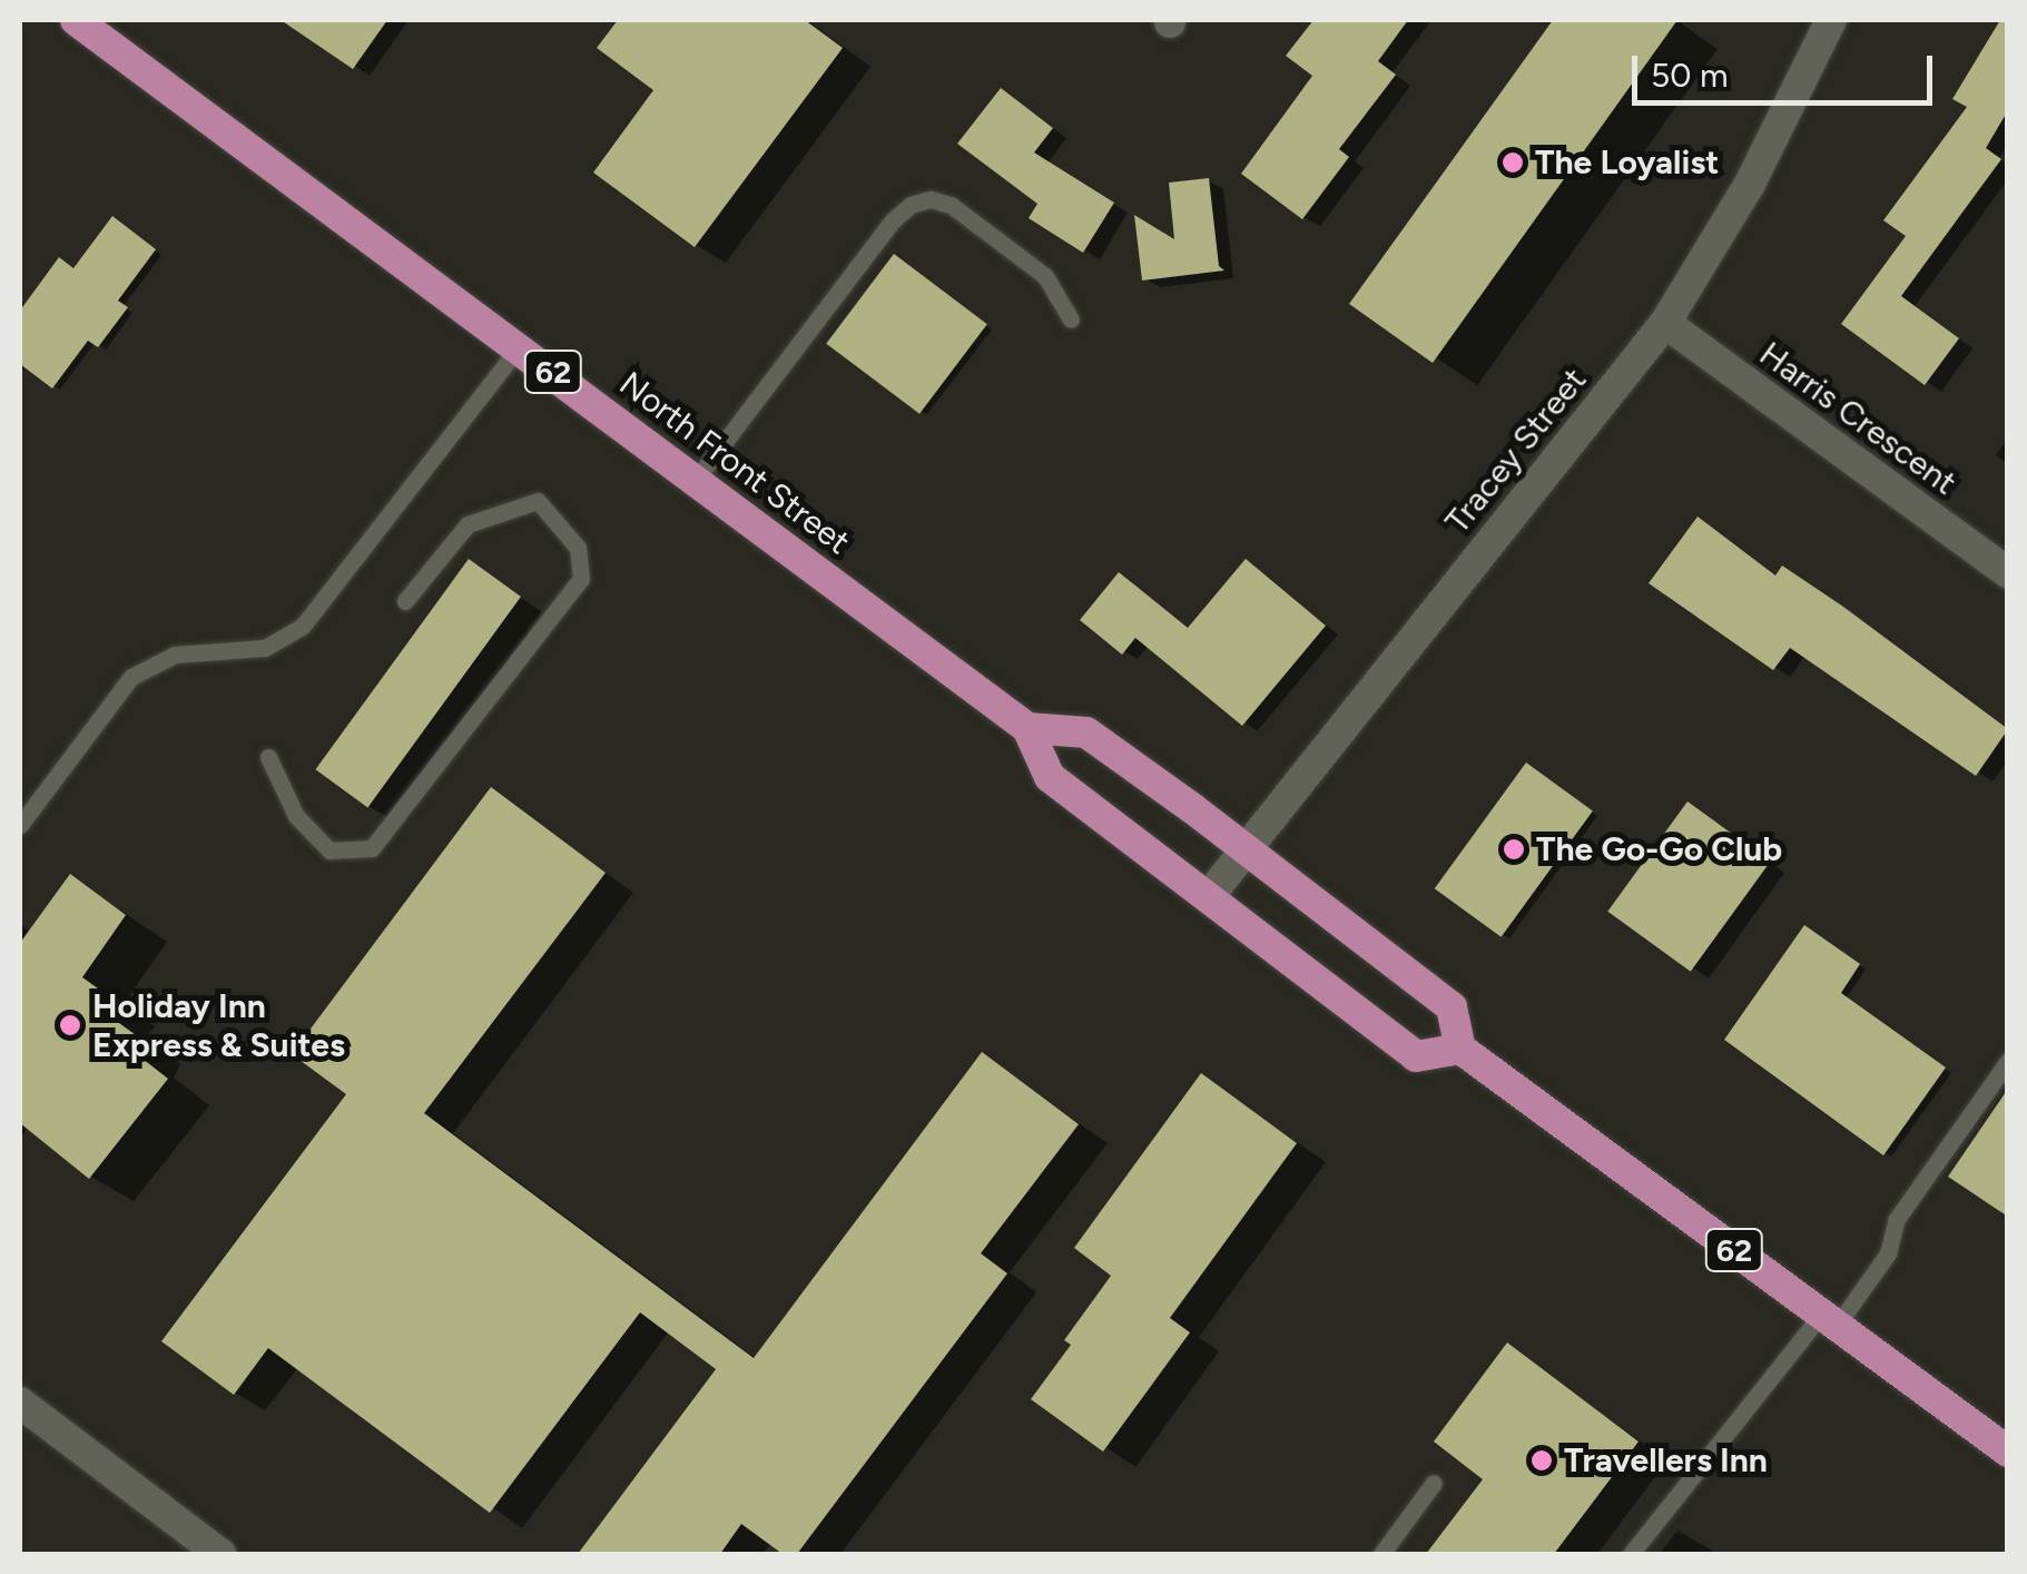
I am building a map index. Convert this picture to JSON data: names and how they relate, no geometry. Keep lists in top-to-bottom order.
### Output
{
  "streets": {
    "main road": ["62", "North Front Street"],
    "street": ["Harris Crescent", "Tracey Street"]
  },
  "crossings": [
    ["62", "North Front Street"],
    ["Harris Crescent", "Tracey Street"],
    ["Tracey Street", "North Front Street"]
  ],
  "places": [
    "The Loyalist",
    "The Go-Go Club",
    "Holiday Inn Express & Suites",
    "Travellers Inn"
  ],
  "scale_bar": "50 m"
}
